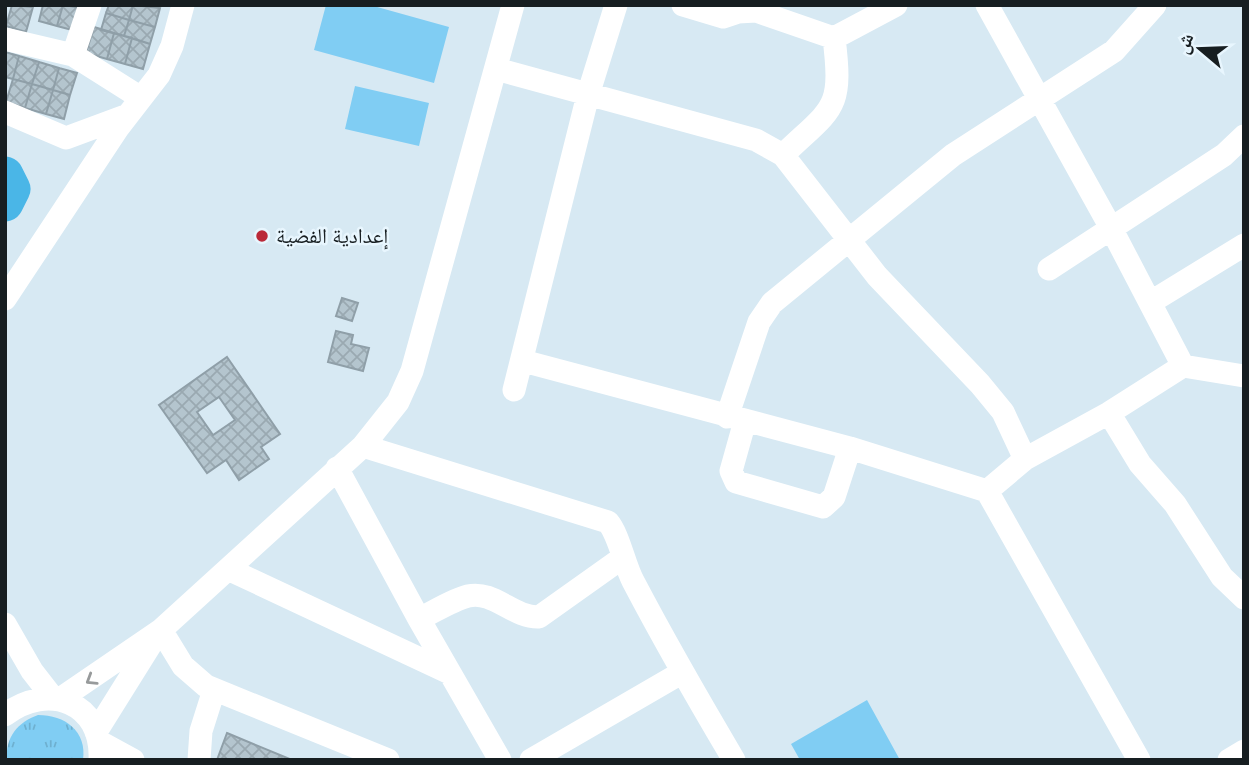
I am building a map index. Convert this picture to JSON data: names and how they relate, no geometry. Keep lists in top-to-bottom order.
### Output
{
  "places": ["إعدادية الفضية"],
  "north": "left"
}
